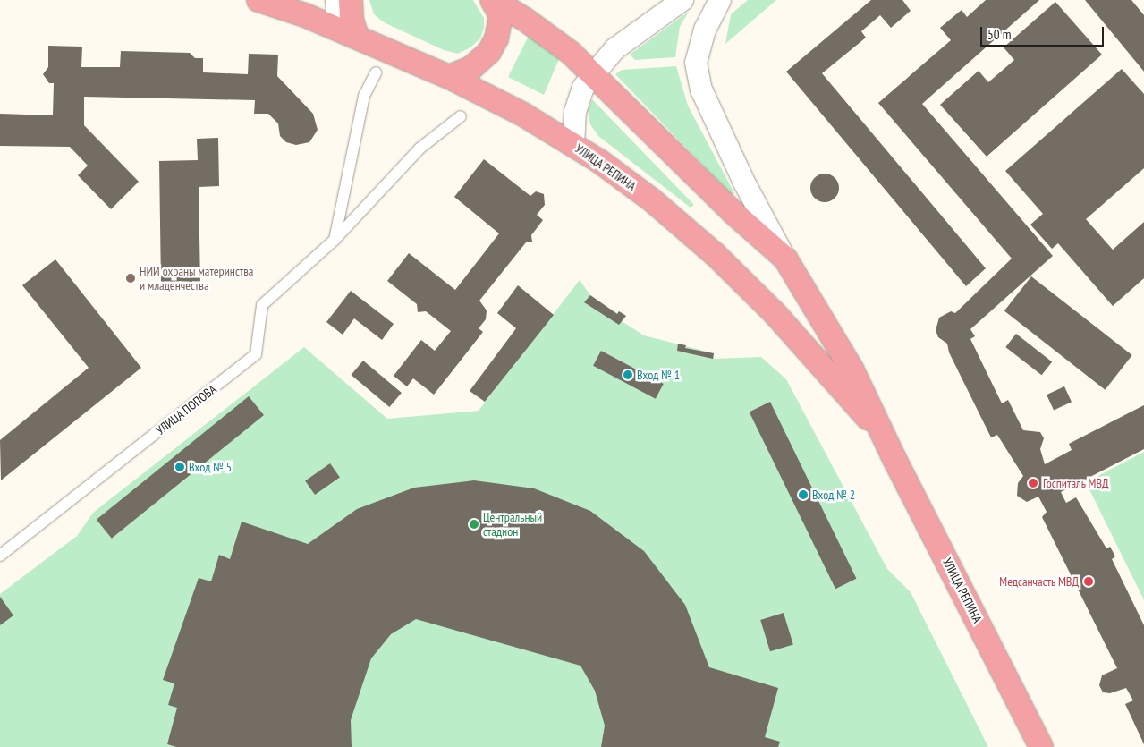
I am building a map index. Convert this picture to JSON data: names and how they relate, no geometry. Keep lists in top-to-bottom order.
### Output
{
  "streets": {
    "main road": ["УЛИЦА РЕПИНА"],
    "street": ["УЛИЦА ПОПОВА"]
  },
  "places": [
    "НИИ охраны материнства и младенчества",
    "Вход № 1",
    "Вход № 5",
    "Госпиталь МВД",
    "Вход № 2",
    "Центральный стадион",
    "Медсанчасть МВД"
  ],
  "scale_bar": "50 m"
}
